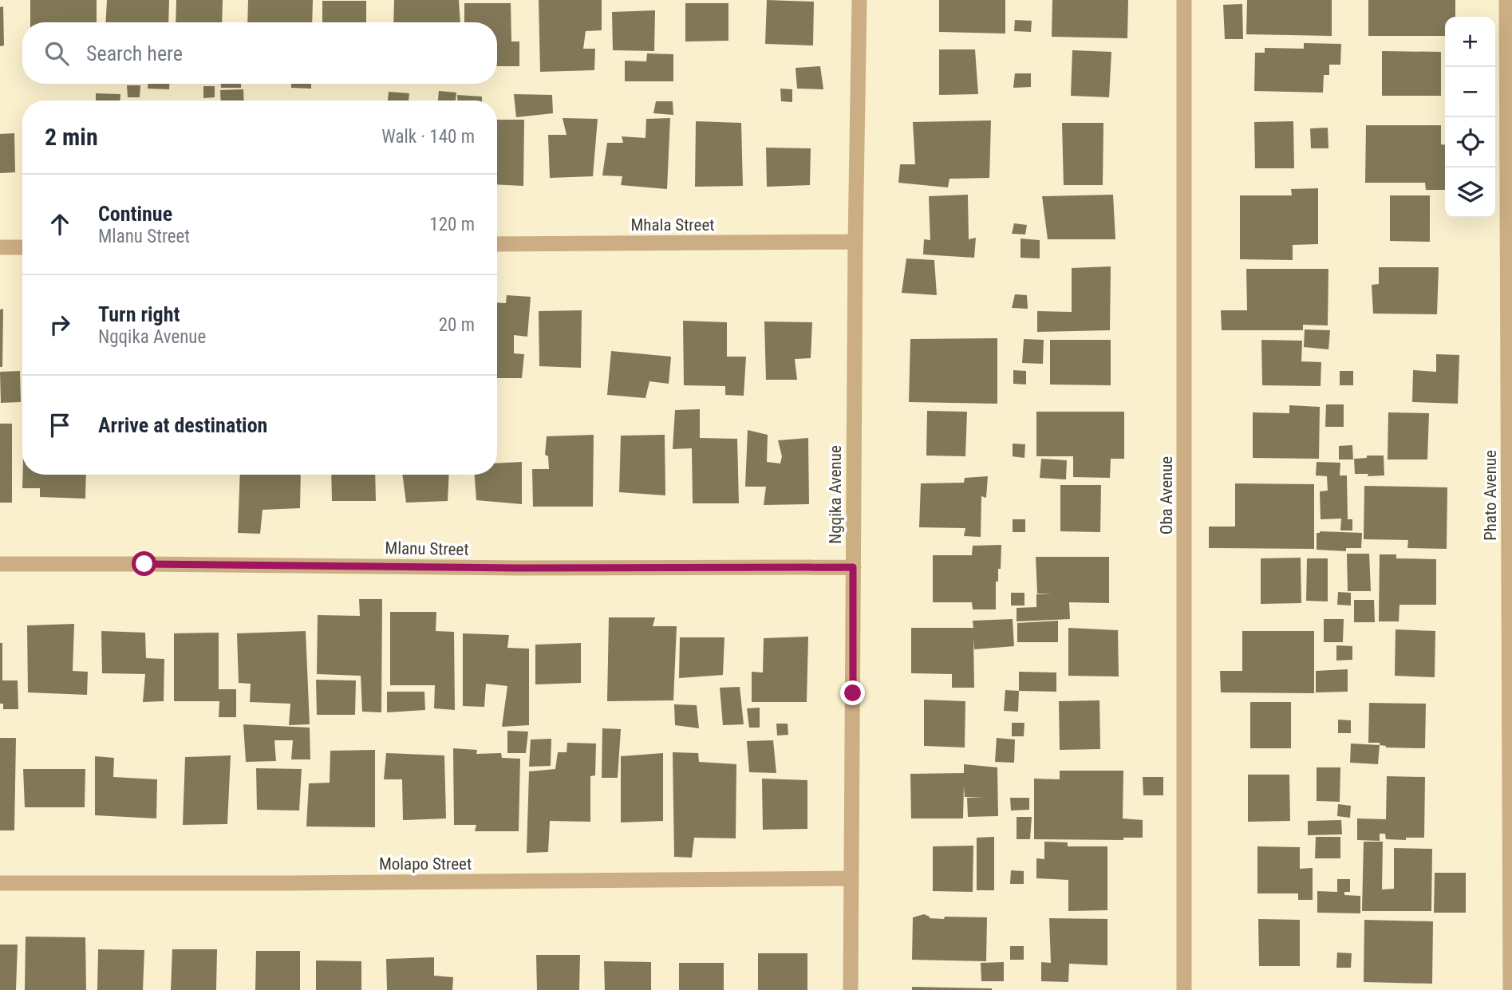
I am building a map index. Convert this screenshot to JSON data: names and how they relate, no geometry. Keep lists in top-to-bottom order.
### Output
{
  "streets": {
    "street": [
      "Mhala Street",
      "Ngqika Avenue",
      "Oba Avenue",
      "Phato Avenue",
      "Mlanu Street",
      "Molapo Street"
    ]
  },
  "crossings": [
    ["Mhala Street", "Ngqika Avenue"],
    ["Ngqika Avenue", "Mlanu Street"],
    ["Ngqika Avenue", "Molapo Street"]
  ],
  "page": {
    "map_buttons": ["+", "−"],
    "search": "Search here",
    "heading": ["2 min", "Walk · 140 m"],
    "list": [
      ["Continue", "Mlanu Street", "120 m"],
      ["Turn right", "Ngqika Avenue", "20 m"],
      "Arrive at destination"
    ]
  }
}
